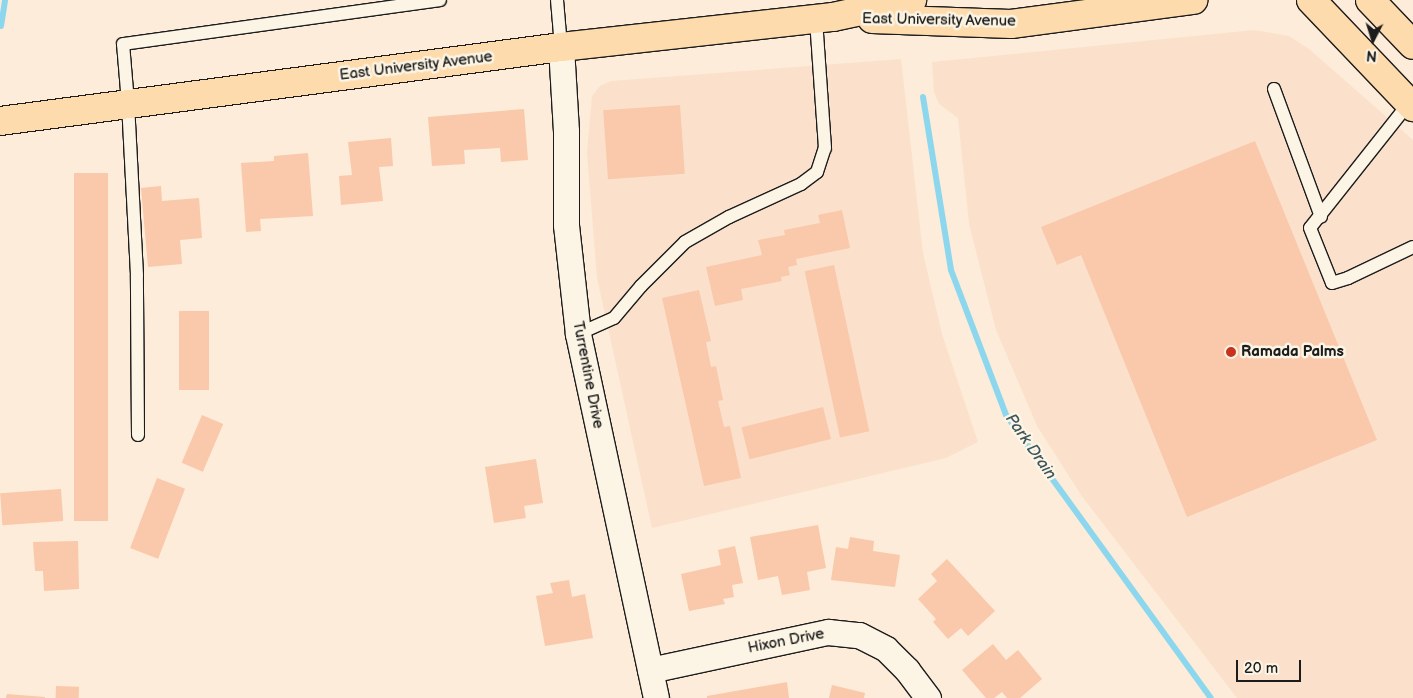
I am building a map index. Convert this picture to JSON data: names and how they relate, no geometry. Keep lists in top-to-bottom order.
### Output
{
  "streets": {
    "main road": ["East University Avenue"],
    "street": ["Turrentine Drive", "Hixon Drive"]
  },
  "crossings": [
    ["East University Avenue", "Turrentine Drive"],
    ["Turrentine Drive", "Hixon Drive"]
  ],
  "water": ["Park Drain"],
  "places": ["Ramada Palms"],
  "scale_bar": "20 m",
  "north": "bottom"
}
